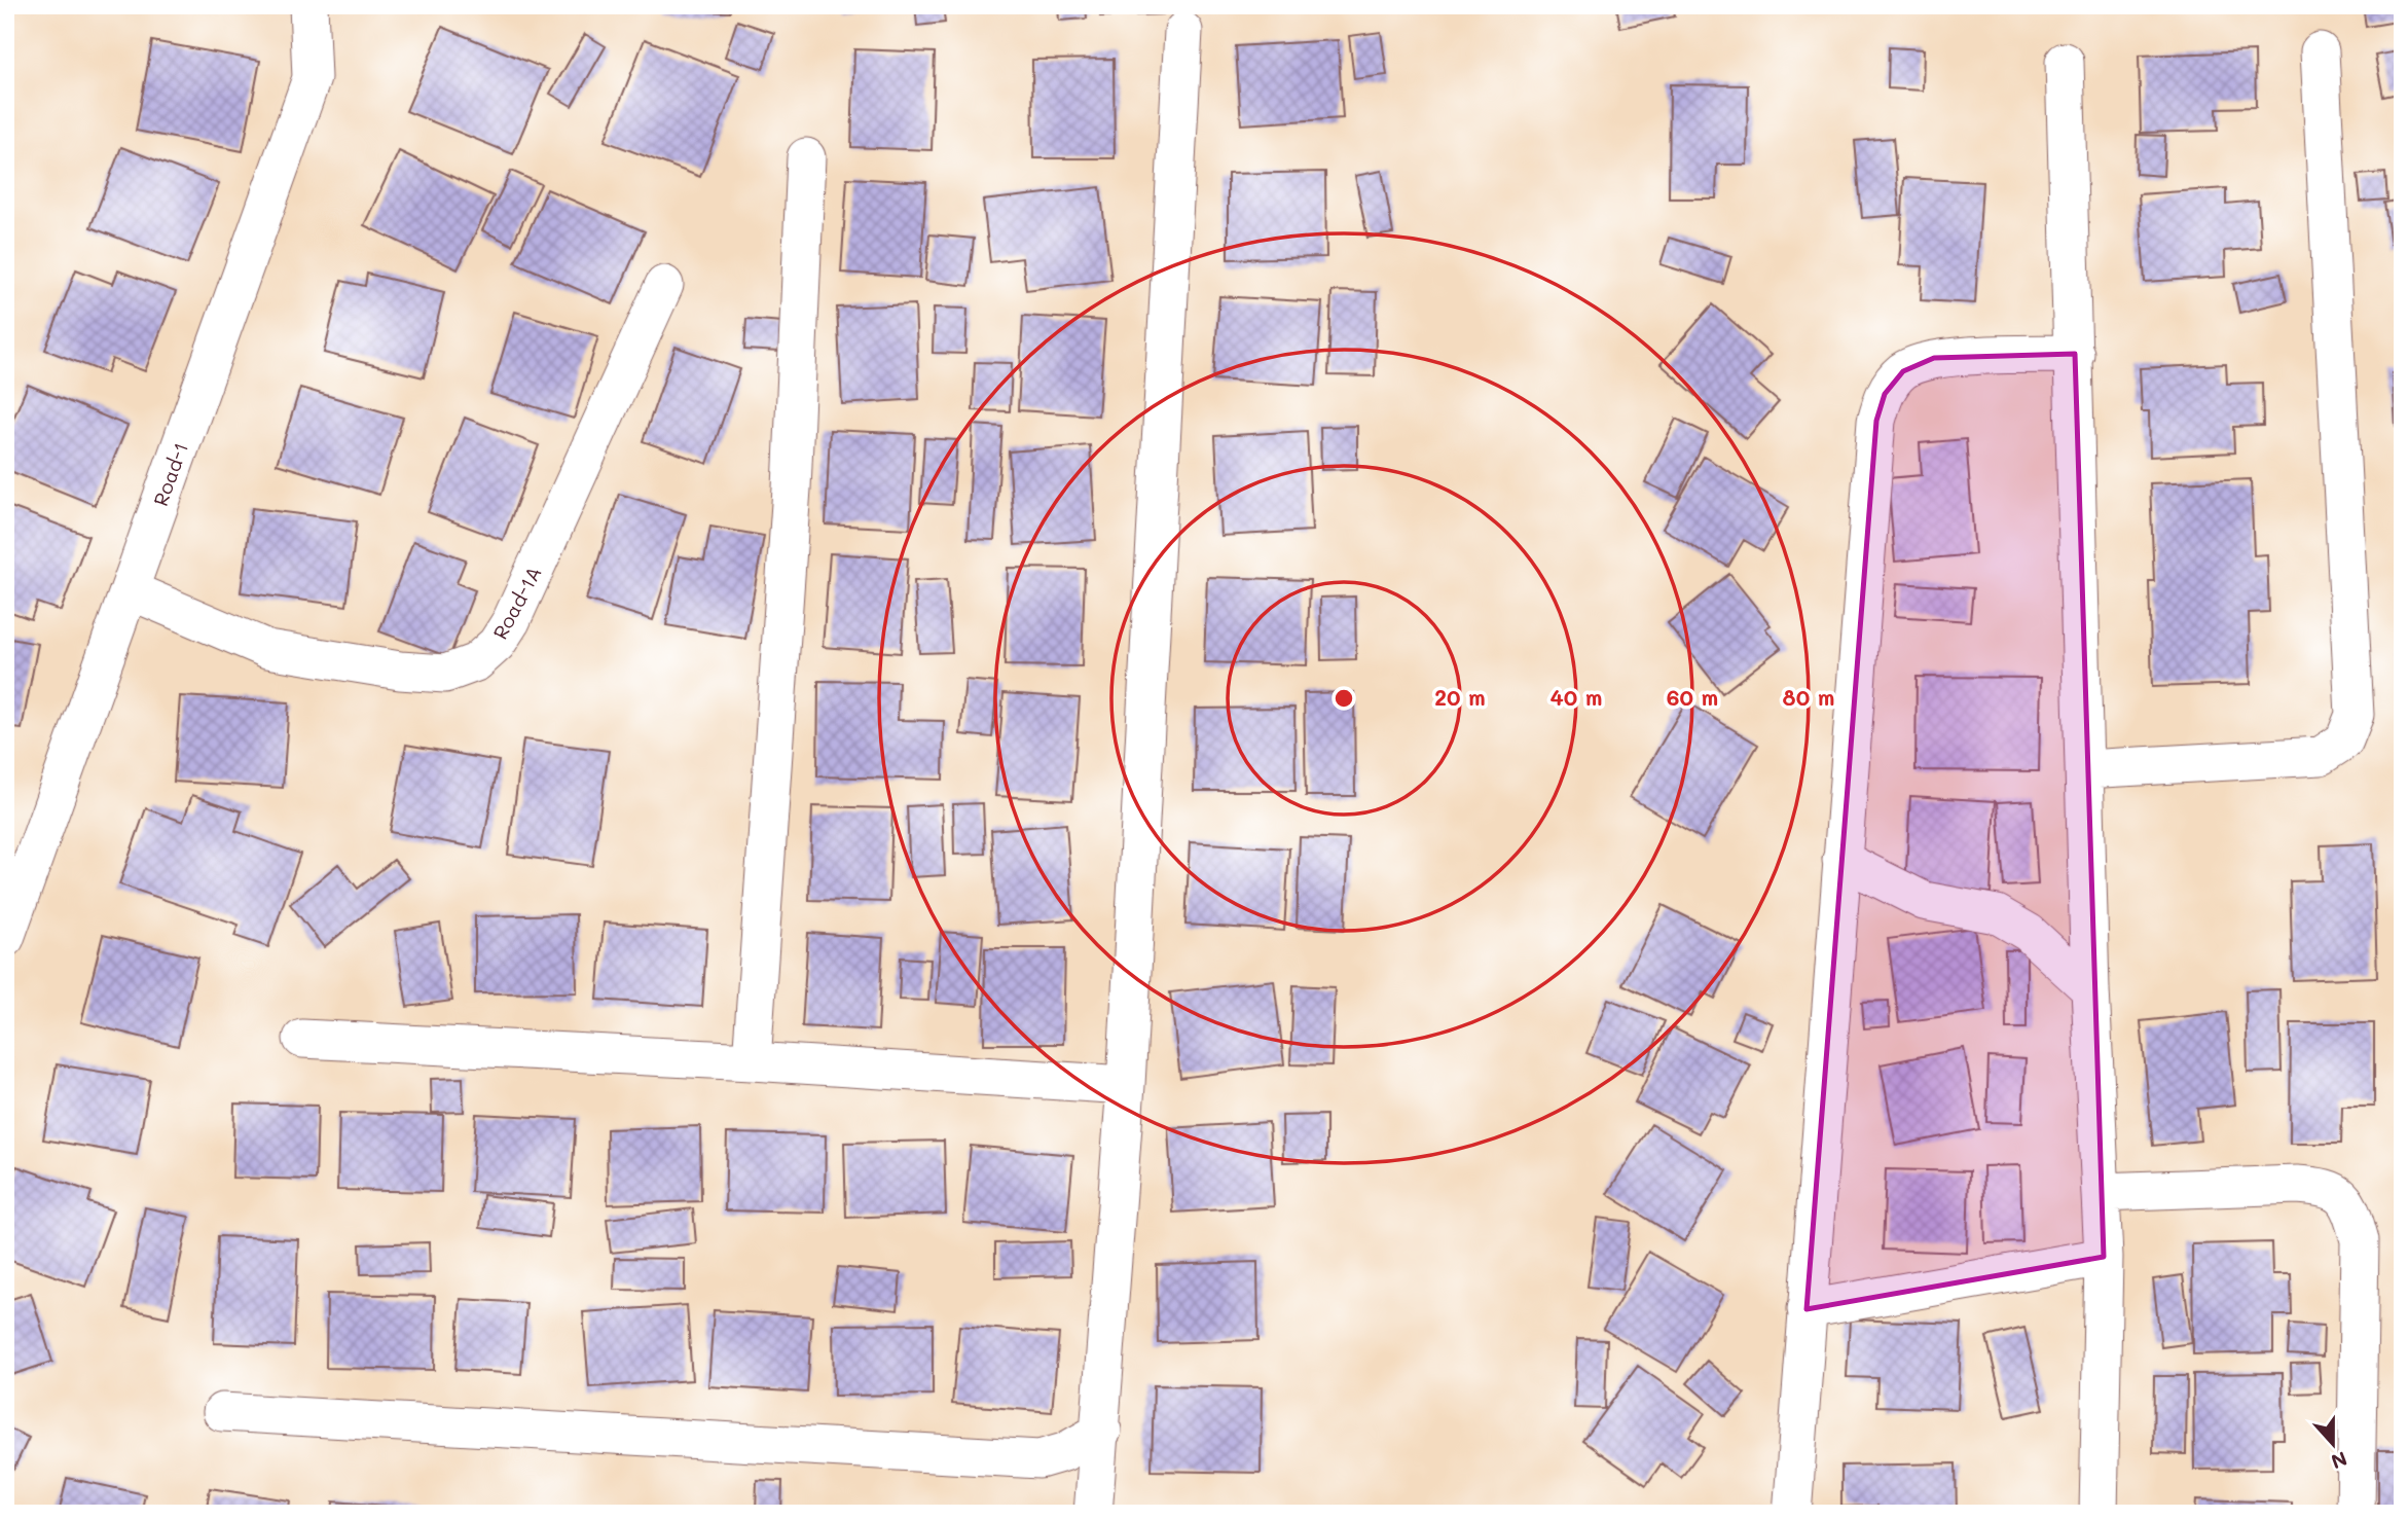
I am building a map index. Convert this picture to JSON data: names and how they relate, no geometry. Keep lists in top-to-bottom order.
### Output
{
  "streets": {
    "street": ["Road-1", "Road-1A"]
  },
  "crossings": [
    ["Road-1", "Road-1A"]
  ],
  "north": "bottom",
  "rings": [
    "20 m",
    "40 m",
    "60 m",
    "80 m"
  ]
}
